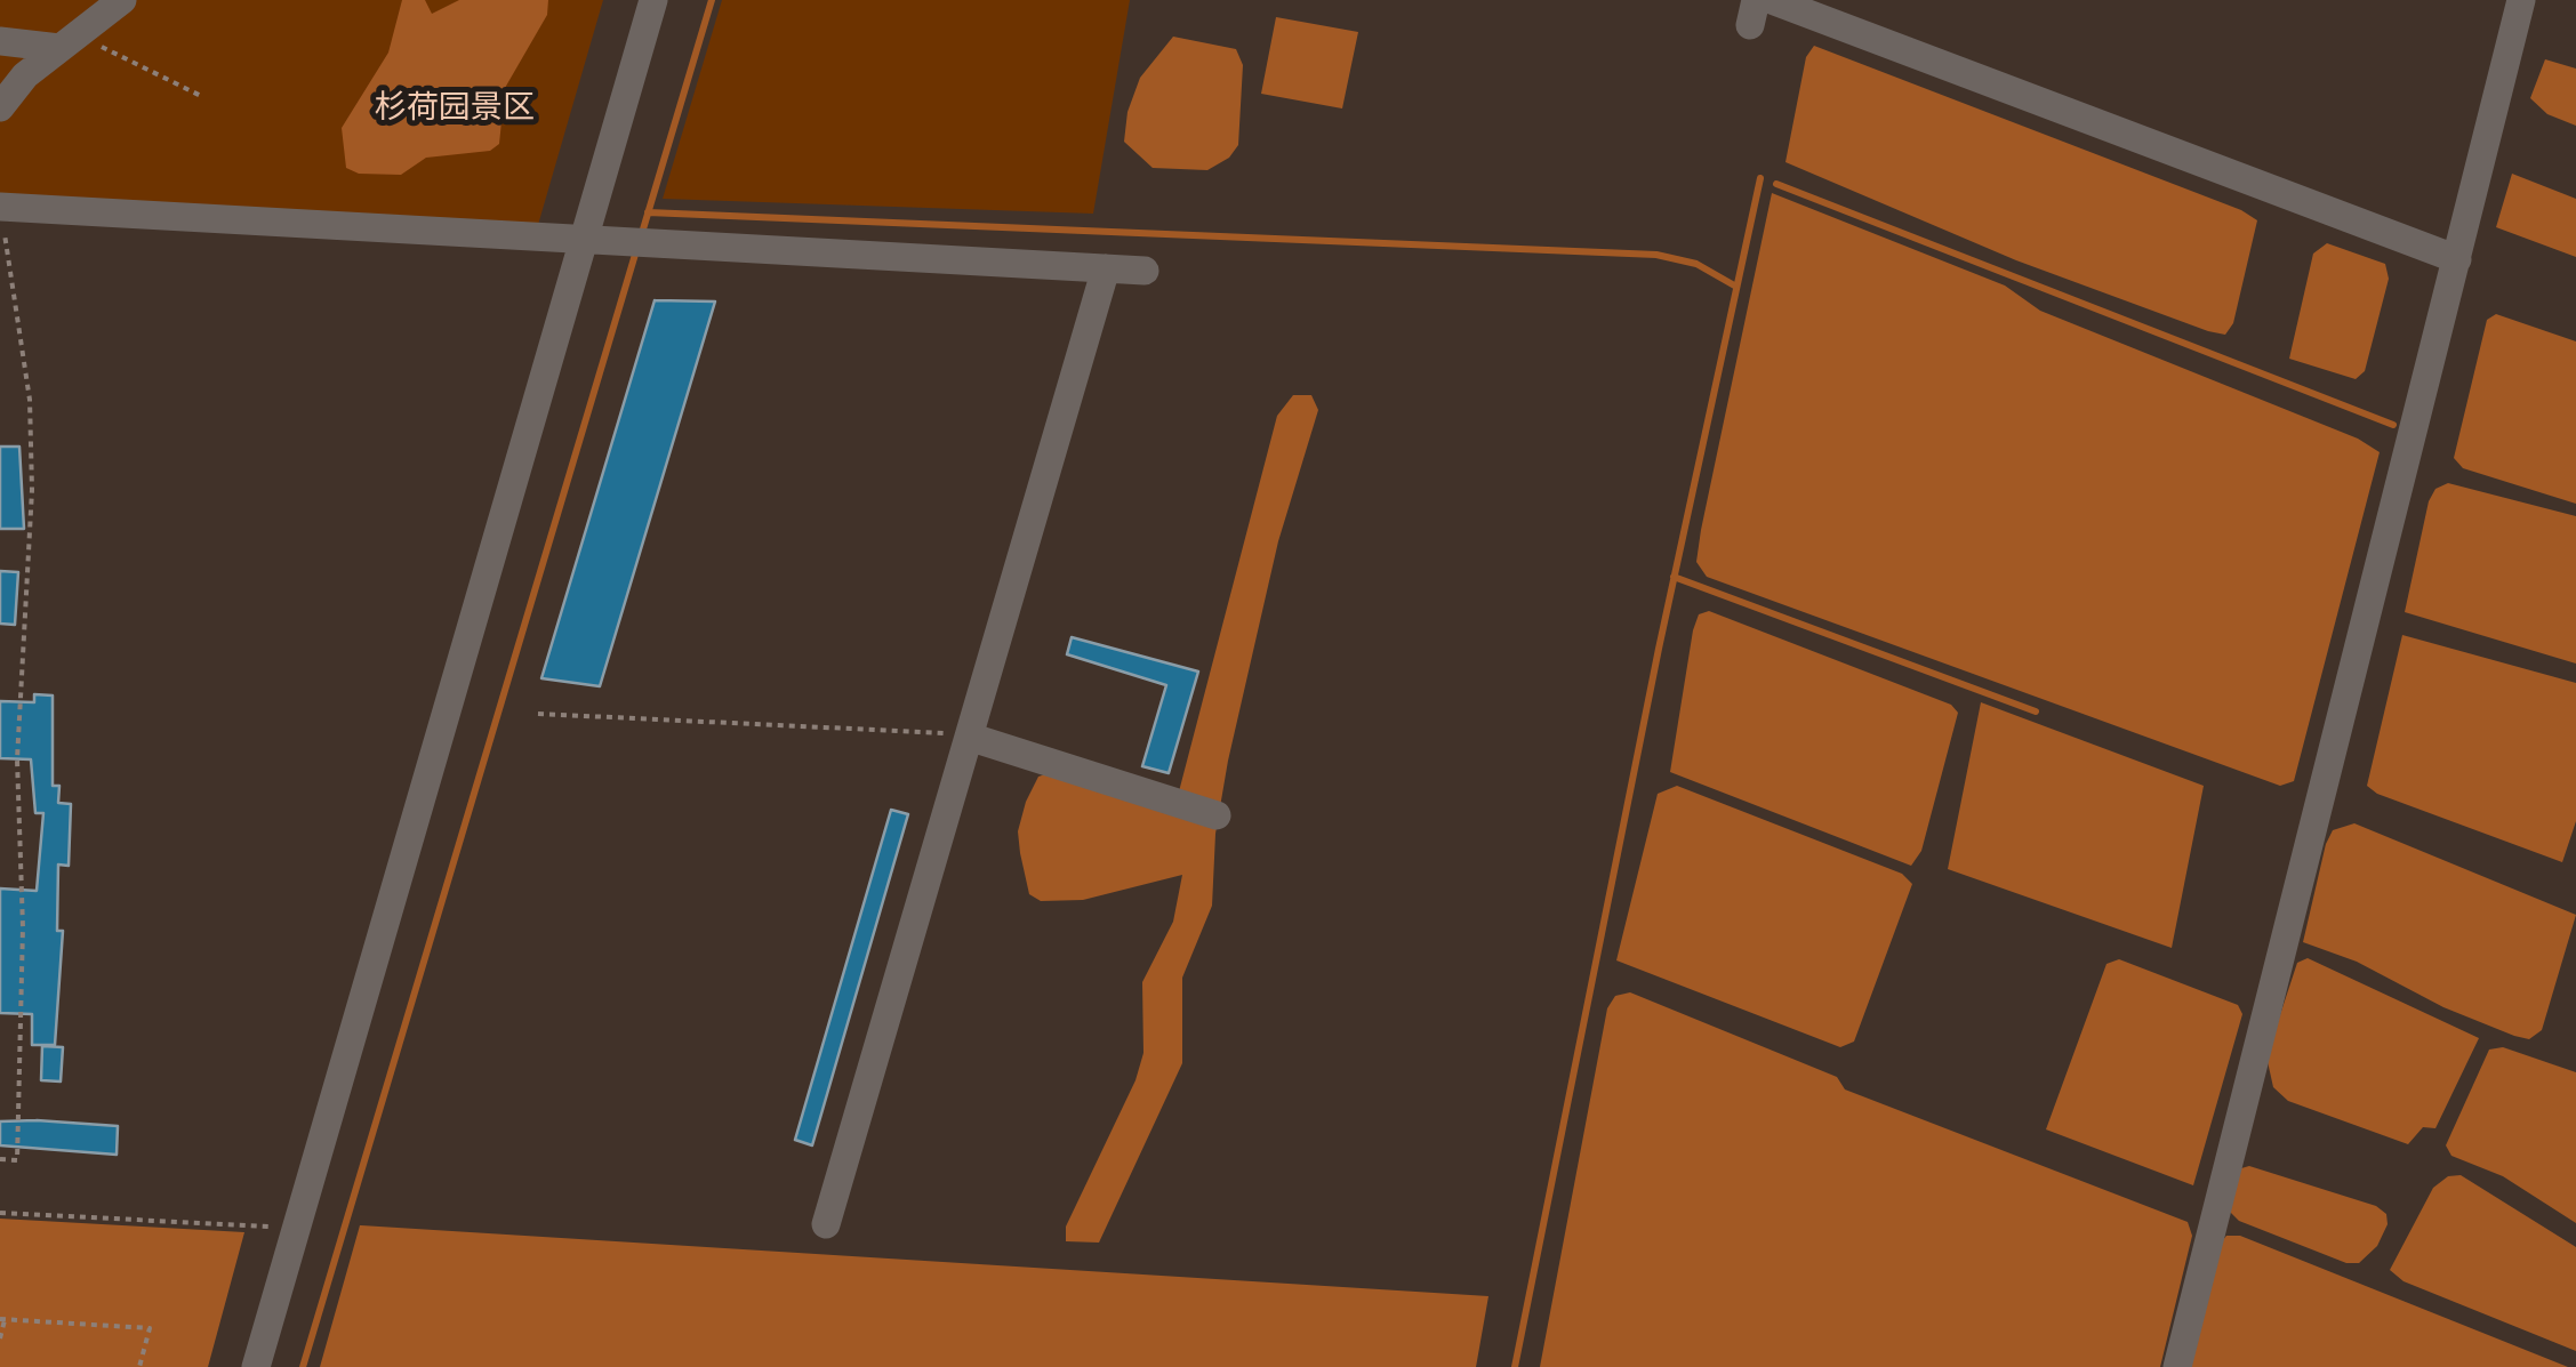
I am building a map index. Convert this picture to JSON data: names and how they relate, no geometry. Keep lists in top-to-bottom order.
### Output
{
  "parks": ["杉荷园景区"]
}
